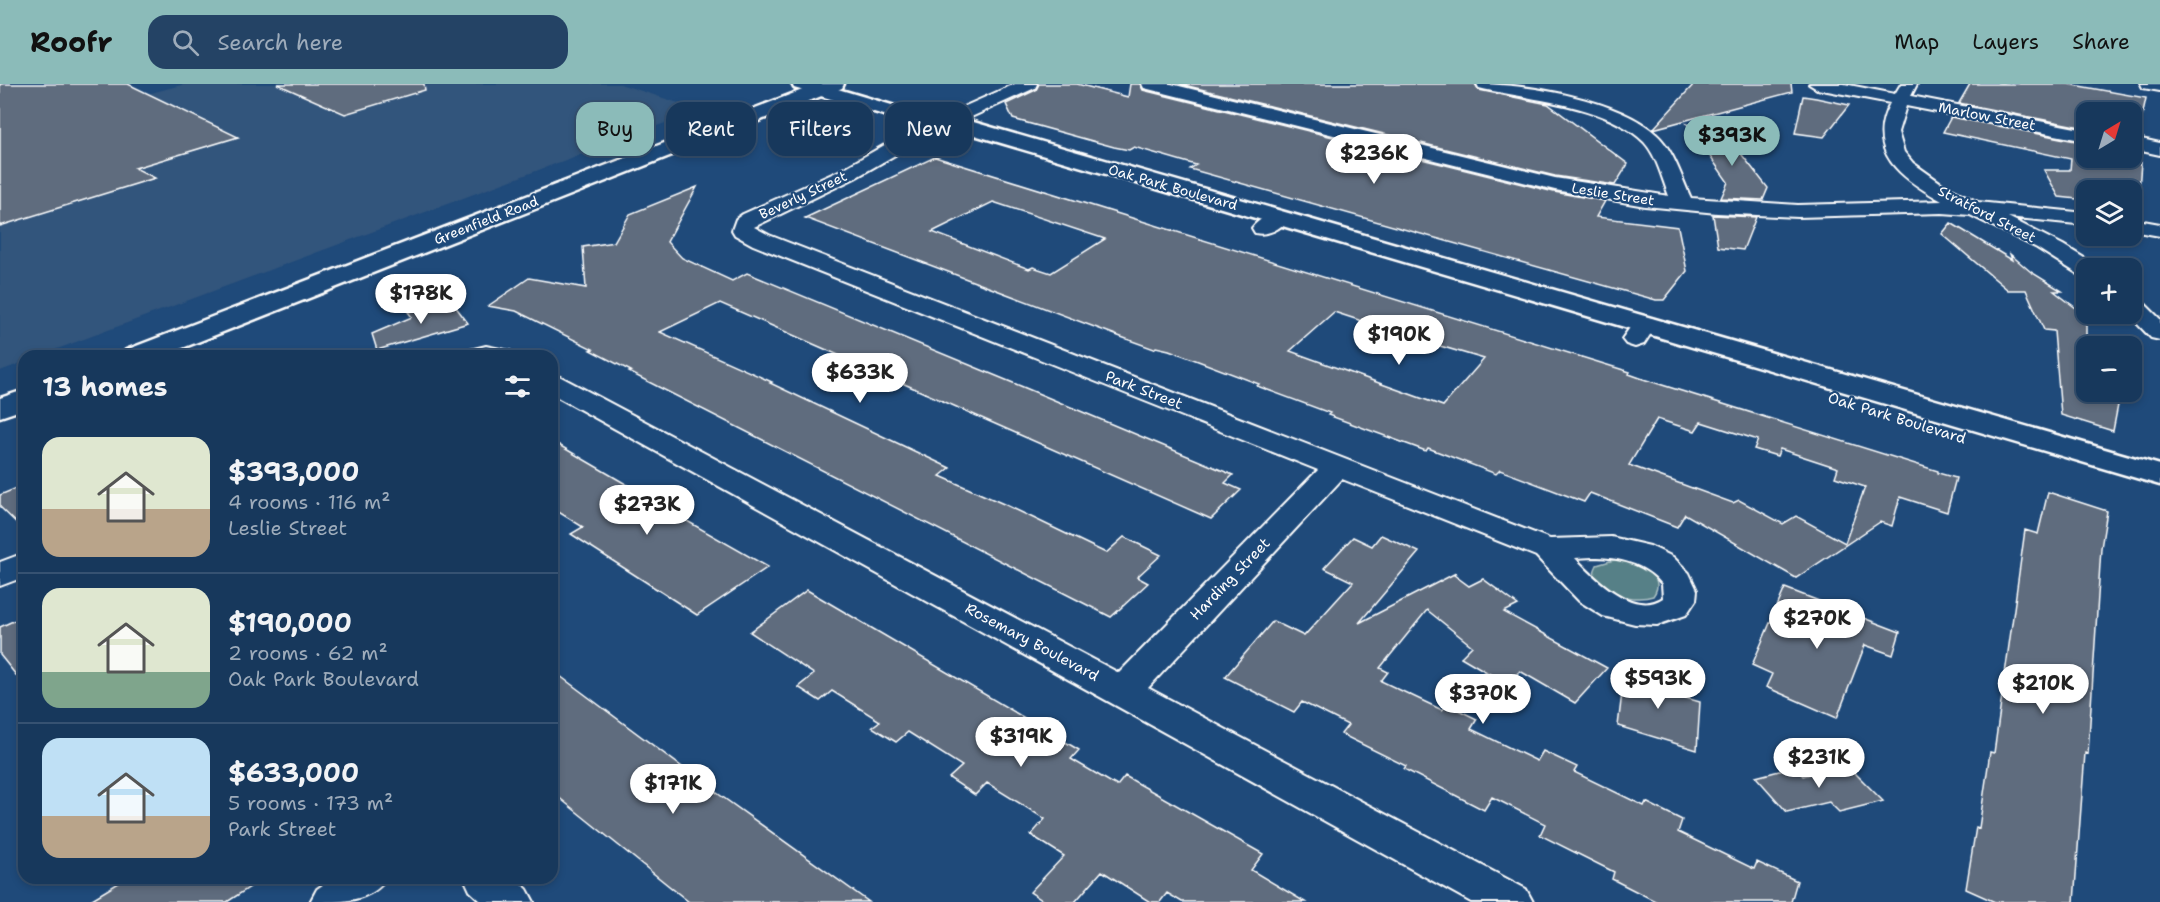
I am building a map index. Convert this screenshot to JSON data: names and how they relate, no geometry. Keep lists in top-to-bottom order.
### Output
{
  "streets": {
    "street": [
      "Marlow Street",
      "Oak Park Boulevard",
      "Leslie Street",
      "Beverly Street",
      "Stratford Street",
      "Greenfield Road",
      "Park Street",
      "Harding Street",
      "Rosemary Boulevard"
    ]
  },
  "crossings": [
    ["Marlow Street", "Stratford Street"],
    ["Oak Park Boulevard", "Greenfield Road"],
    ["Leslie Street", "Stratford Street"],
    ["Beverly Street", "Park Street"],
    ["Park Street", "Harding Street"],
    ["Harding Street", "Rosemary Boulevard"]
  ],
  "north": "top right",
  "page": {
    "header": "Roofr",
    "search": "Search here",
    "nav": ["Map", "Layers", "Share"],
    "map_buttons": ["+", "−"],
    "chip": [
      "Buy",
      "Rent",
      "Filters",
      "New"
    ],
    "price": [
      "$393K",
      "$236K",
      "$178K",
      "$190K",
      "$633K",
      "$273K",
      "$270K",
      "$593K",
      "$210K",
      "$370K",
      "$319K",
      "$231K",
      "$171K"
    ],
    "heading": "13 homes",
    "list": [
      {
        "name": "$393,000",
        "note": "4 rooms · 116 m² · Leslie Street"
      },
      {
        "name": "$190,000",
        "note": "2 rooms · 62 m² · Oak Park Boulevard"
      },
      {
        "name": "$633,000",
        "note": "5 rooms · 173 m² · Park Street"
      }
    ]
  }
}
